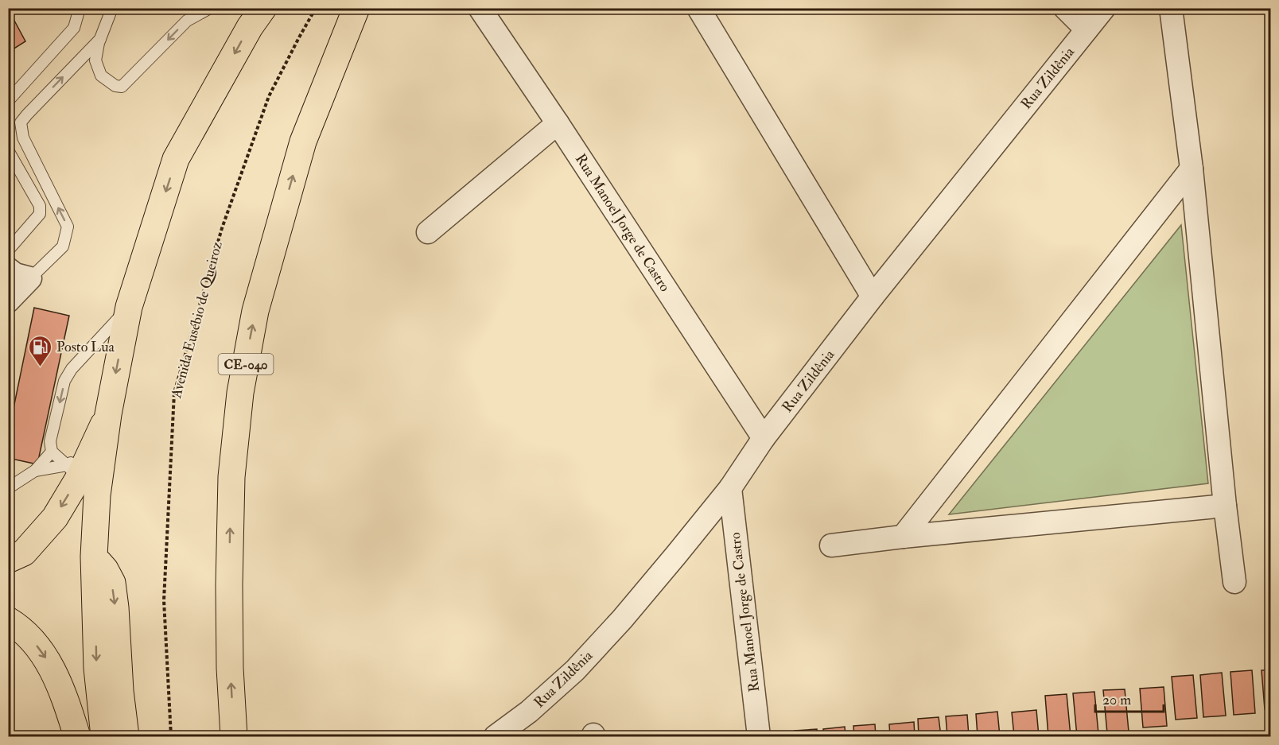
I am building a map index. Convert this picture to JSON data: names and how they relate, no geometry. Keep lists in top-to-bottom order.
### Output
{
  "streets": {
    "main road": ["CE-040"],
    "street": ["Rua Zildênia", "Rua Manoel Jorge de Castro"],
    "path": ["Avenida Eusébio de Queiroz"]
  },
  "crossings": [
    ["Rua Zildênia", "Rua Manoel Jorge de Castro"]
  ],
  "places": {
    "fuel station": ["Posto Lua"]
  },
  "scale_bar": "20 m"
}
